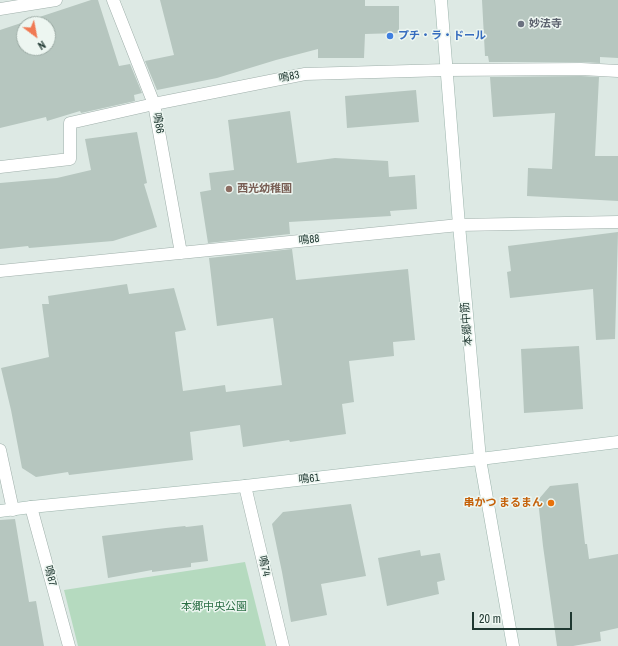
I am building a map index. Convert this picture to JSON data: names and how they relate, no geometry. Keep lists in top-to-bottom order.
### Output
{
  "streets": {
    "street": [
      "鳴83",
      "鳴86",
      "鳴88",
      "本郷中筋",
      "鳴61",
      "鳴74",
      "鳴87"
    ]
  },
  "crossings": [
    ["鳴83", "鳴86"],
    ["鳴83", "本郷中筋"],
    ["鳴86", "鳴88"],
    ["鳴88", "本郷中筋"],
    ["本郷中筋", "鳴61"],
    ["鳴61", "鳴74"],
    ["鳴61", "鳴87"]
  ],
  "parks": ["本郷中央公園"],
  "places": [
    "妙法寺",
    "プチ・ラ・ドール",
    "西光幼稚園",
    "串かつ まるまん"
  ],
  "scale_bar": "20 m",
  "north": "bottom right"
}
